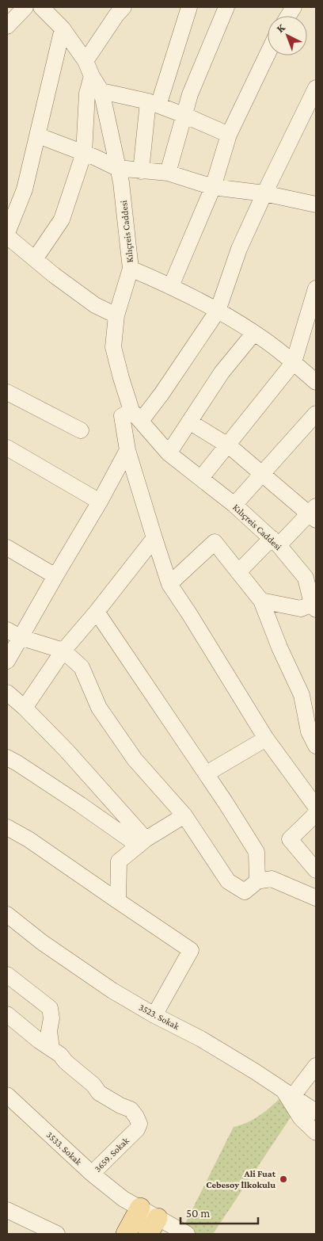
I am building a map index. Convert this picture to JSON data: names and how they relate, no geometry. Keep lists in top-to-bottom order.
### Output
{
  "streets": {
    "street": [
      "Kılıçreis Caddesi",
      "3523. Sokak",
      "3533. Sokak",
      "3659. Sokak"
    ]
  },
  "crossings": [
    ["3533. Sokak", "3659. Sokak"]
  ],
  "places": ["Ali Fuat Cebesoy İlkokulu"],
  "scale_bar": "50 m",
  "north": "top left"
}
